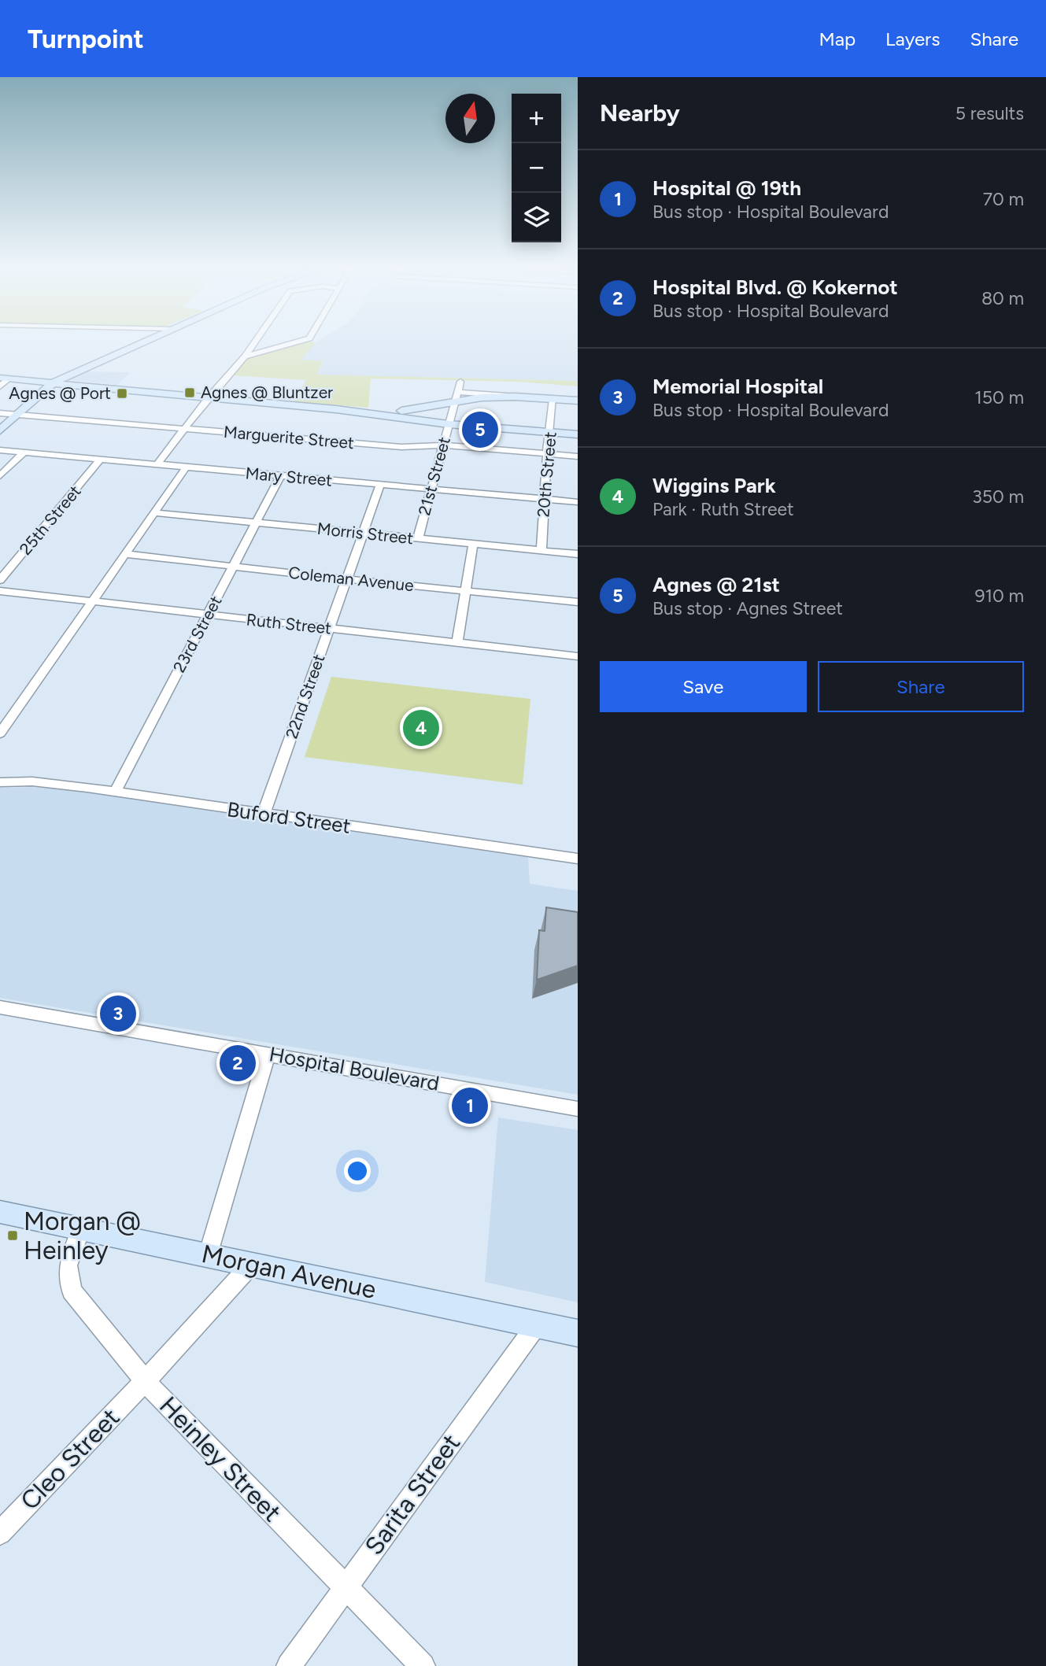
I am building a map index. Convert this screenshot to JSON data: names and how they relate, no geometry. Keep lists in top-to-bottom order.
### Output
{
  "streets": {
    "main road": ["Morgan Avenue"],
    "street": [
      "Marguerite Street",
      "20th Street",
      "21st Street",
      "Mary Street",
      "25th Street",
      "Morris Street",
      "Coleman Avenue",
      "Ruth Street",
      "23rd Street",
      "22nd Street",
      "Buford Street",
      "Hospital Boulevard",
      "Cleo Street",
      "Heinley Street",
      "Sarita Street"
    ]
  },
  "crossings": [
    ["Marguerite Street", "20th Street"],
    ["Marguerite Street", "21st Street"],
    ["20th Street", "Mary Street"],
    ["20th Street", "Morris Street"],
    ["21st Street", "Mary Street"],
    ["21st Street", "Morris Street"],
    ["Mary Street", "25th Street"],
    ["Mary Street", "23rd Street"],
    ["Mary Street", "22nd Street"],
    ["Morris Street", "23rd Street"],
    ["Morris Street", "22nd Street"],
    ["Coleman Avenue", "23rd Street"],
    ["Coleman Avenue", "22nd Street"],
    ["Ruth Street", "23rd Street"],
    ["Ruth Street", "22nd Street"],
    ["23rd Street", "Buford Street"],
    ["22nd Street", "Buford Street"],
    ["Morgan Avenue", "Cleo Street"],
    ["Morgan Avenue", "Heinley Street"],
    ["Morgan Avenue", "Sarita Street"],
    ["Cleo Street", "Heinley Street"],
    ["Heinley Street", "Sarita Street"]
  ],
  "places": {
    "transit": ["Agnes @ Bluntzer", "Agnes @ Port", "Morgan @ Heinley"]
  },
  "north": "top",
  "page": {
    "header": "Turnpoint",
    "nav": ["Map", "Layers", "Share"],
    "heading": ["Nearby", "5 results"],
    "map_buttons": ["+", "−"],
    "list": [
      {
        "mark": "1",
        "name": "Hospital @ 19th",
        "note": "Bus stop · Hospital Boulevard",
        "value": "70 m"
      },
      {
        "mark": "2",
        "name": "Hospital Blvd. @ Kokernot",
        "note": "Bus stop · Hospital Boulevard",
        "value": "80 m"
      },
      {
        "mark": "3",
        "name": "Memorial Hospital",
        "note": "Bus stop · Hospital Boulevard",
        "value": "150 m"
      },
      {
        "mark": "4",
        "name": "Wiggins Park",
        "note": "Park · Ruth Street",
        "value": "350 m"
      },
      {
        "mark": "5",
        "name": "Agnes @ 21st",
        "note": "Bus stop · Agnes Street",
        "value": "910 m"
      }
    ],
    "pins": [
      "5",
      "4",
      "3",
      "2",
      "1"
    ],
    "buttons": ["Save", "Share"]
  }
}
